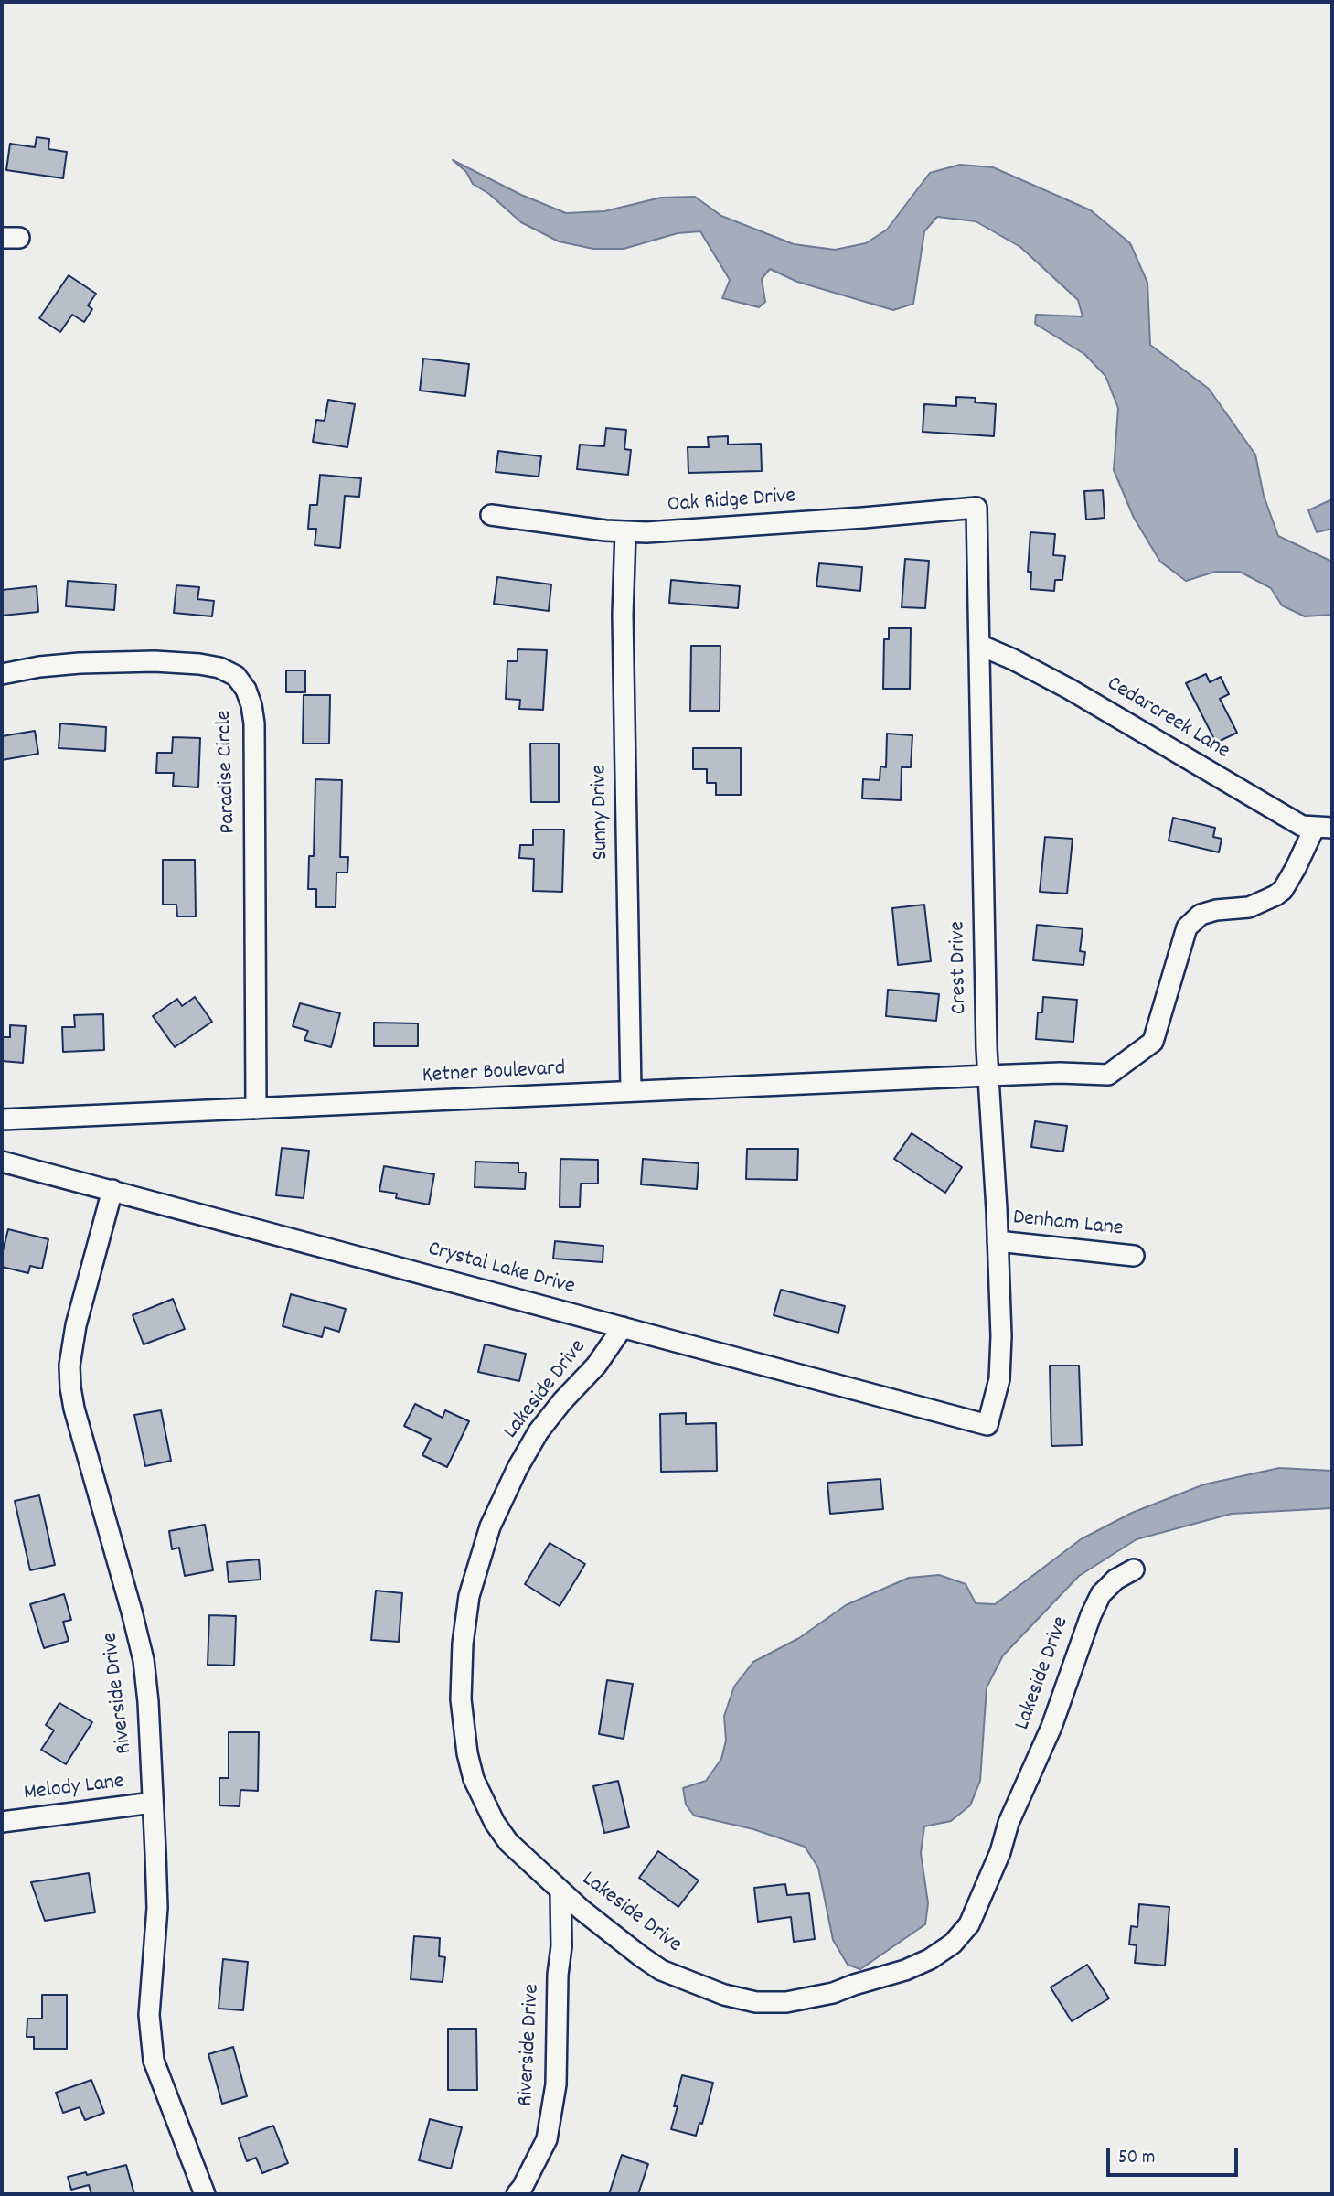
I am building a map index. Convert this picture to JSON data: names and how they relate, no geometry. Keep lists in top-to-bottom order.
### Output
{
  "streets": {
    "street": [
      "Oak Ridge Drive",
      "Cedarcreek Lane",
      "Paradise Circle",
      "Sunny Drive",
      "Crest Drive",
      "Ketner Boulevard",
      "Denham Lane",
      "Crystal Lake Drive",
      "Lakeside Drive",
      "Riverside Drive",
      "Melody Lane"
    ]
  },
  "crossings": [
    ["Oak Ridge Drive", "Sunny Drive"],
    ["Oak Ridge Drive", "Crest Drive"],
    ["Cedarcreek Lane", "Crest Drive"],
    ["Cedarcreek Lane", "Ketner Boulevard"],
    ["Paradise Circle", "Ketner Boulevard"],
    ["Sunny Drive", "Ketner Boulevard"],
    ["Crest Drive", "Ketner Boulevard"],
    ["Crest Drive", "Denham Lane"],
    ["Crest Drive", "Crystal Lake Drive"],
    ["Crystal Lake Drive", "Lakeside Drive"],
    ["Crystal Lake Drive", "Riverside Drive"],
    ["Lakeside Drive", "Riverside Drive"],
    ["Riverside Drive", "Melody Lane"]
  ],
  "scale_bar": "50 m"
}
